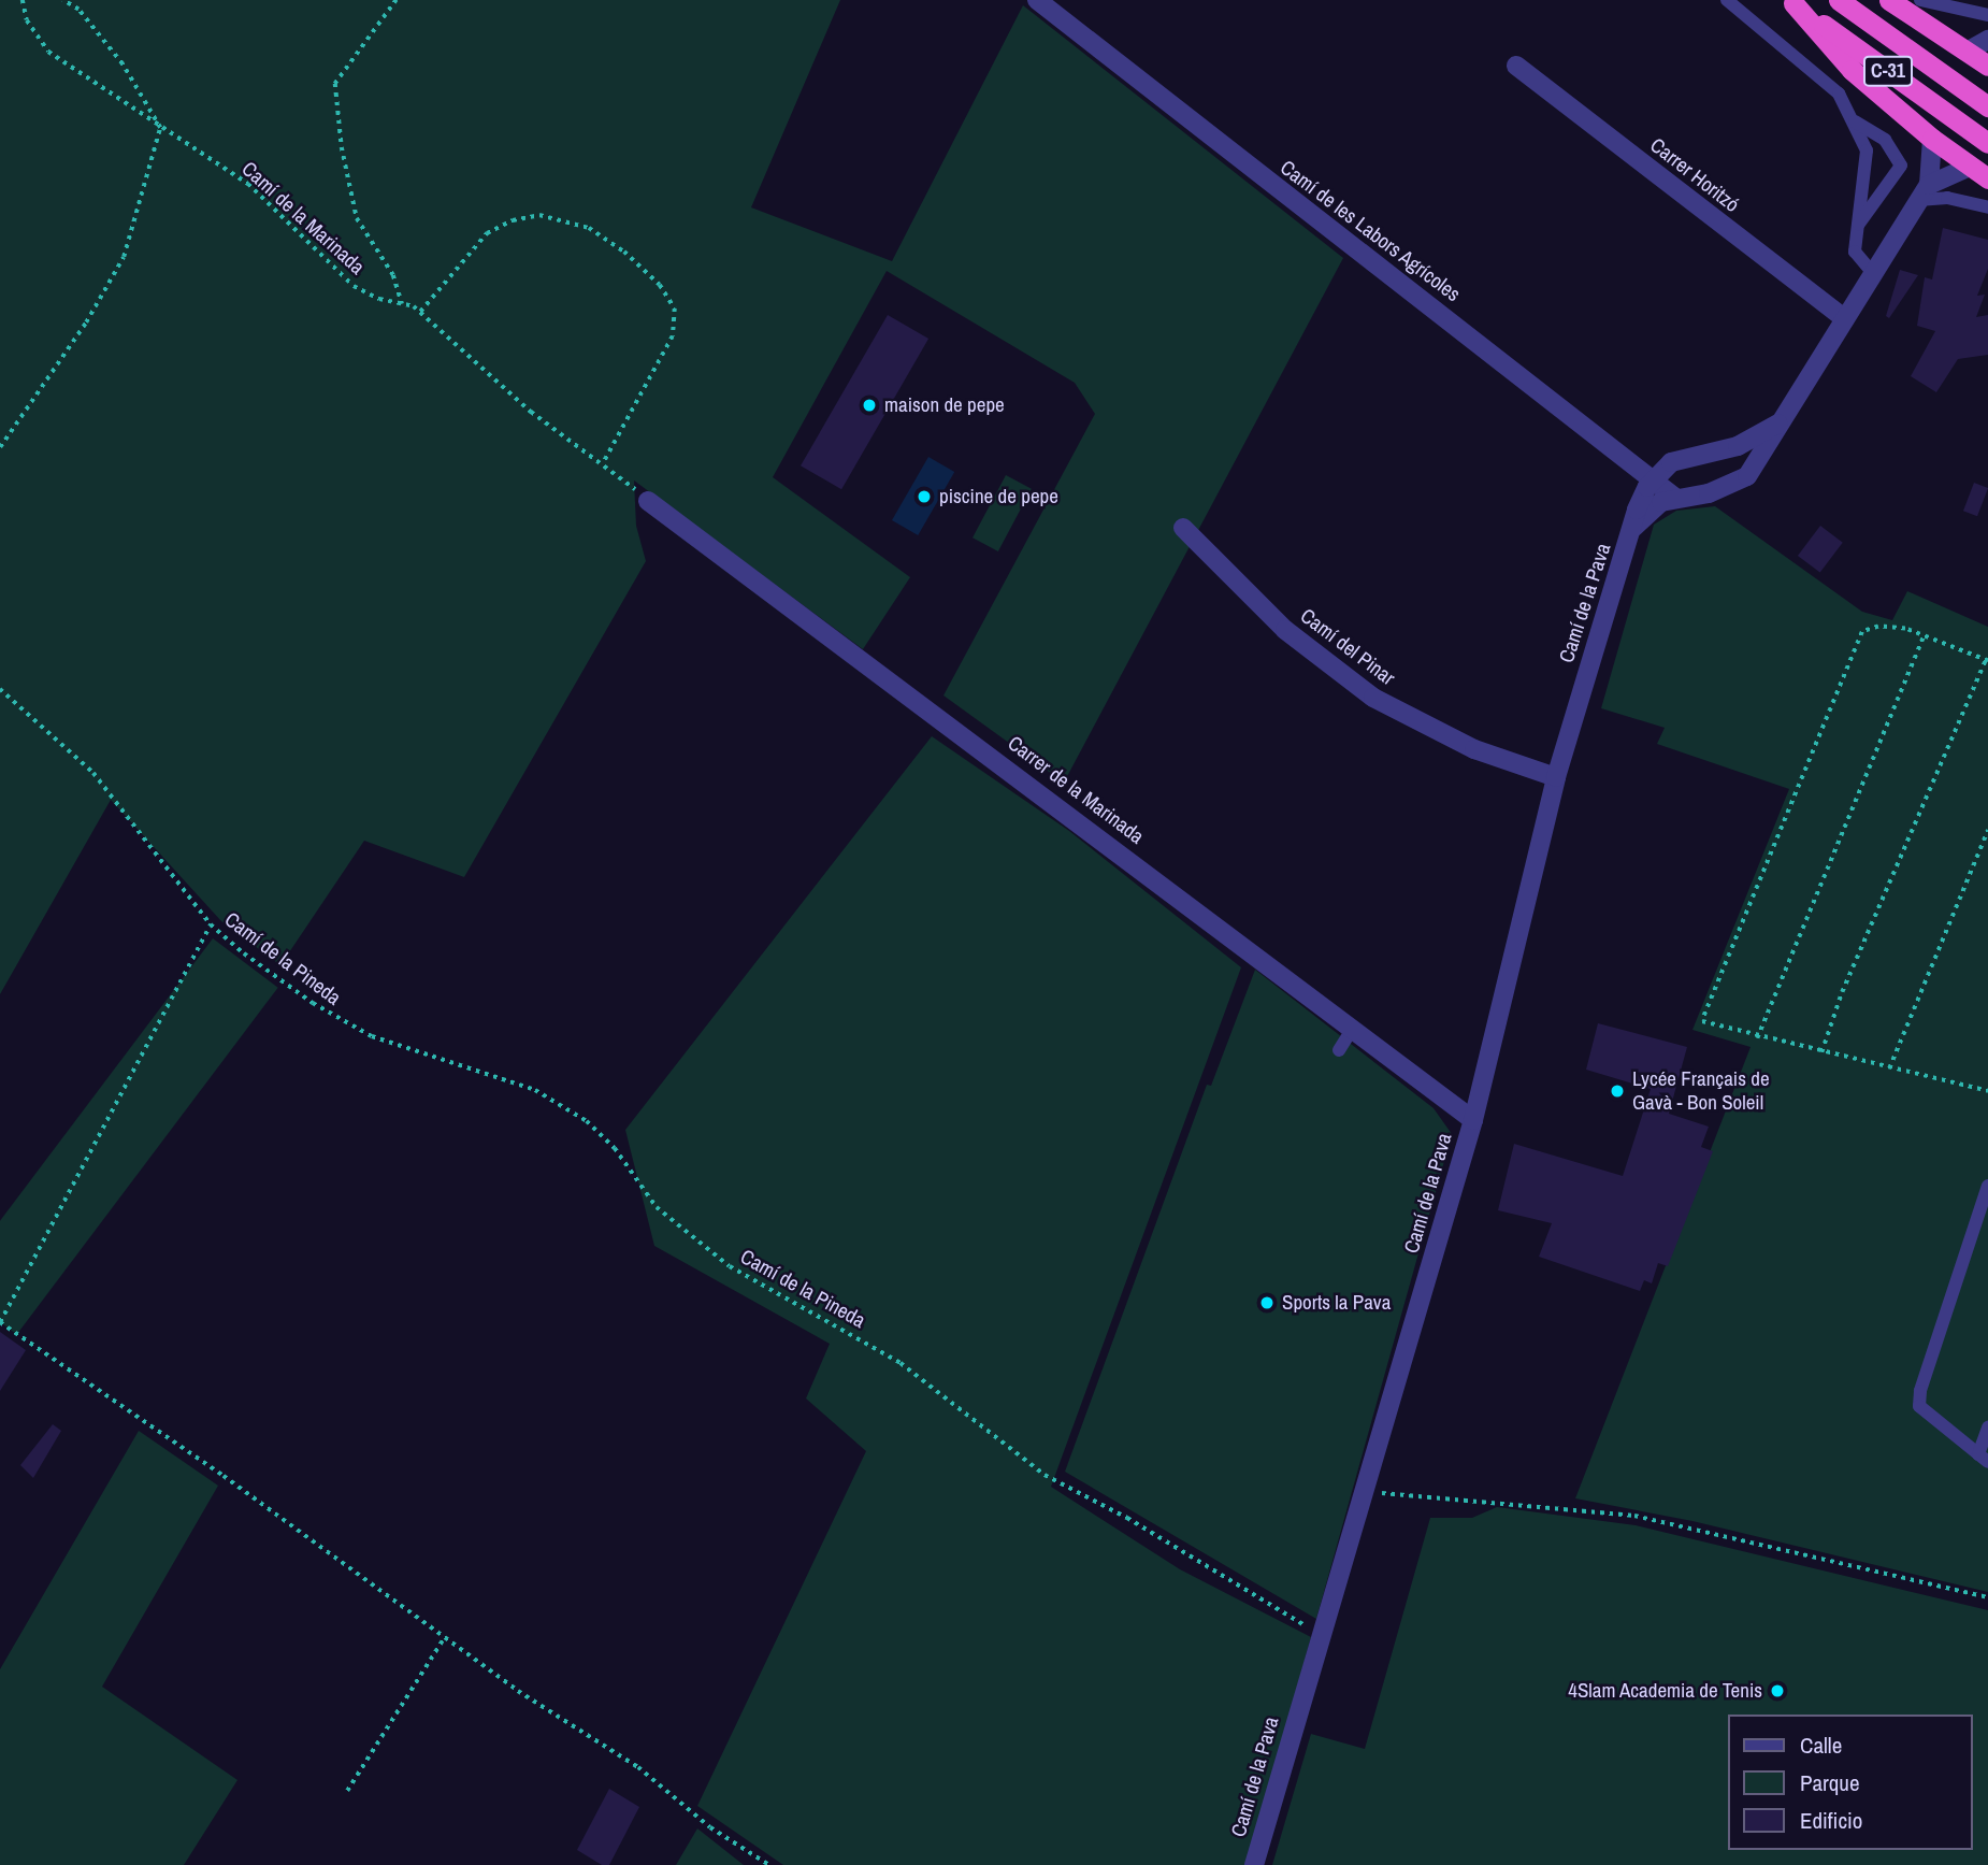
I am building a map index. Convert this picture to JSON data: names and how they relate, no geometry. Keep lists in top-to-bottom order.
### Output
{
  "streets": {
    "highway": ["C-31"],
    "street": [
      "Carrer Horitzó",
      "Camí de les Labors Agrícoles",
      "Camí de la Pava",
      "Camí del Pinar",
      "Carrer de la Marinada"
    ],
    "path": ["Camí de la Marinada", "Camí de la Pineda"]
  },
  "crossings": [
    ["Carrer Horitzó", "Camí de la Pava"],
    ["Camí de la Marinada", "Carrer de la Marinada"],
    ["Camí de les Labors Agrícoles", "Camí de la Pava"],
    ["Camí de la Pava", "Camí del Pinar"],
    ["Camí de la Pava", "Carrer de la Marinada"],
    ["Camí de la Pava", "Camí de la Pineda"]
  ],
  "places": [
    "maison de pepe",
    "piscine de pepe",
    "Lycée Français de Gavà - Bon Soleil",
    "Sports la Pava",
    "4Slam Academia de Tenis"
  ],
  "legend": ["Calle", "Parque", "Edificio"]
}
